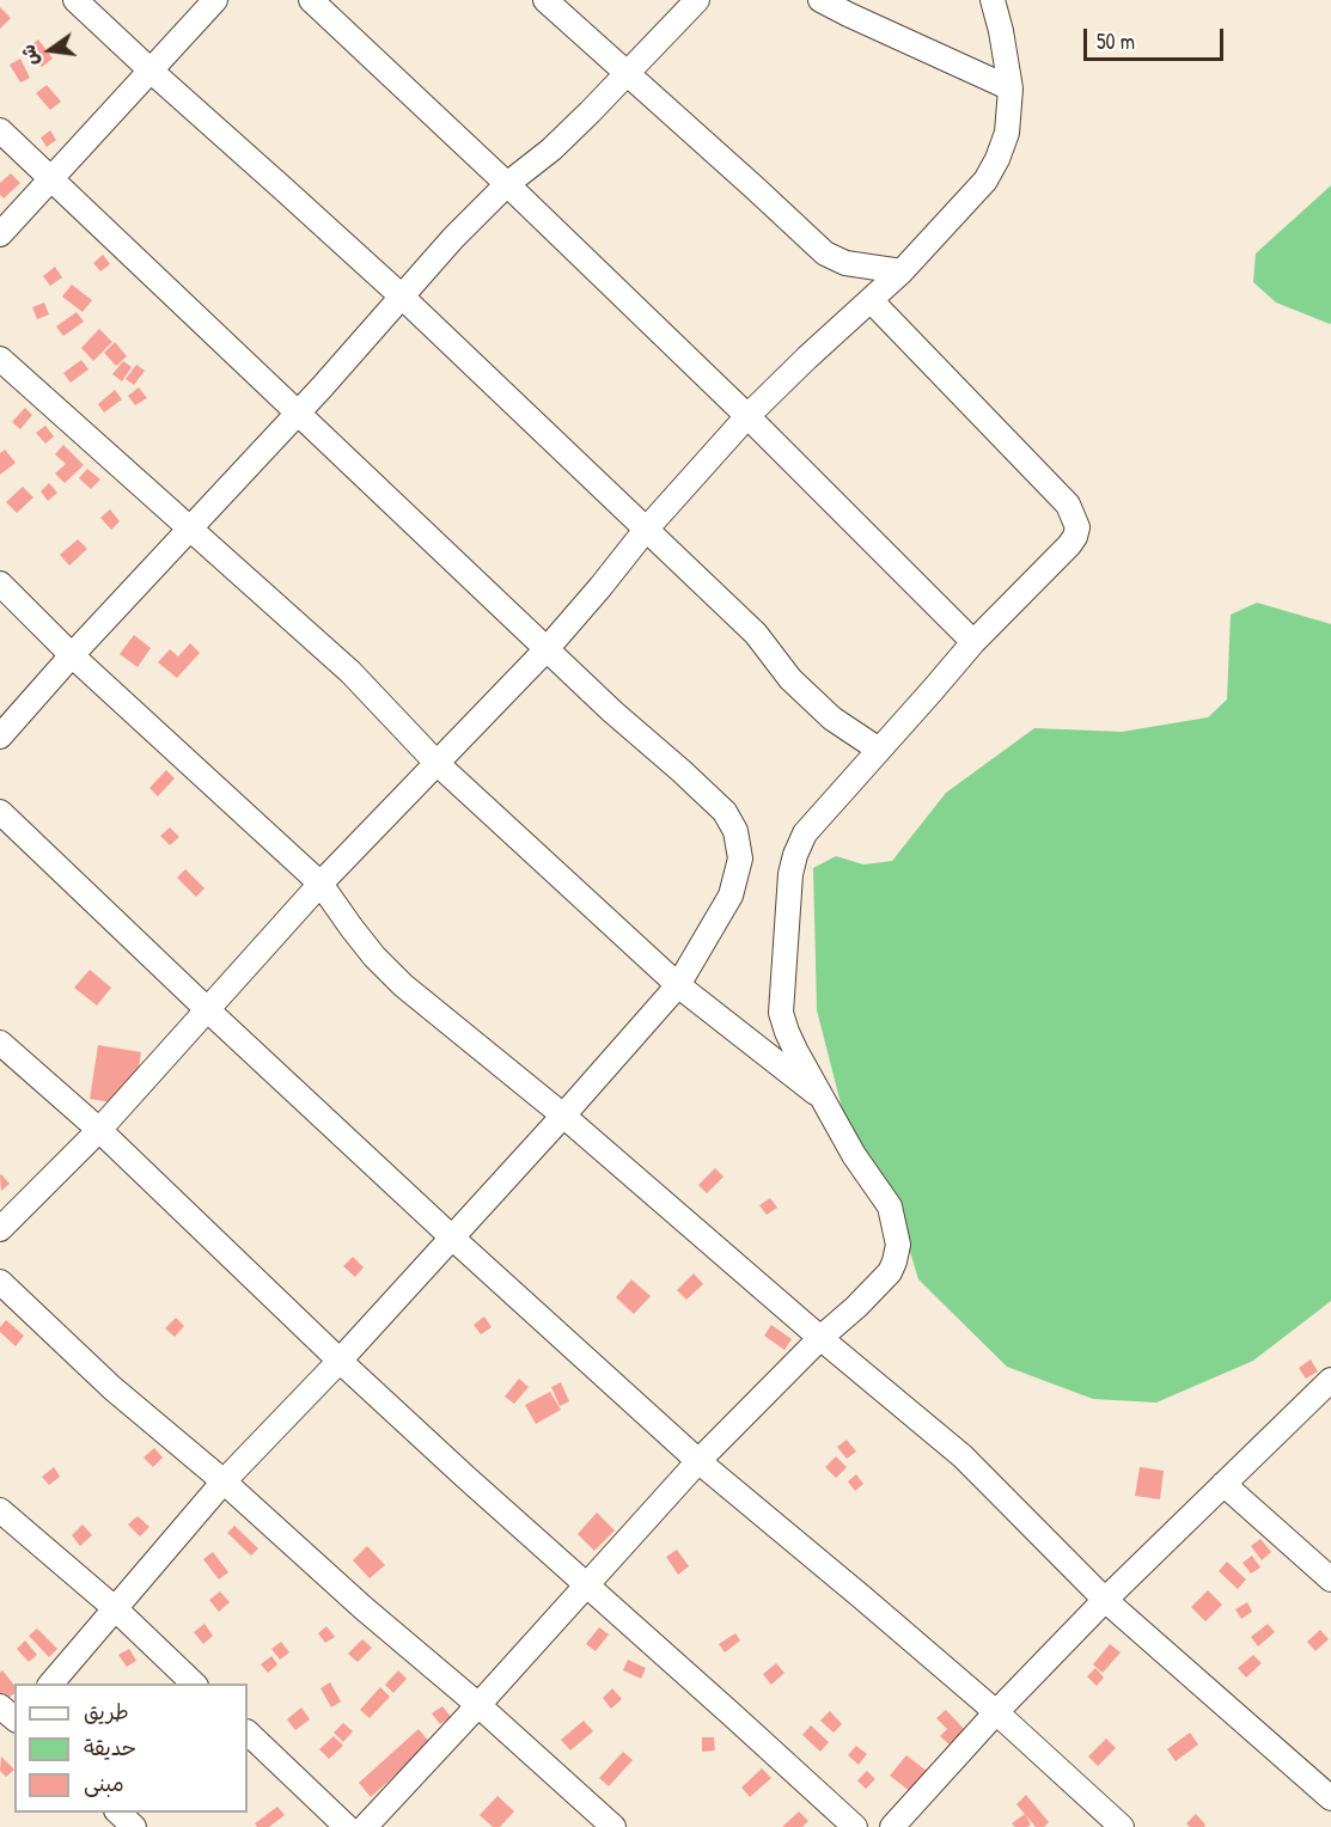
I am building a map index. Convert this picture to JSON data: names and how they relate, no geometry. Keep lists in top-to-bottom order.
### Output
{
  "legend": ["طريق", "حديقة", "مبنى"],
  "scale_bar": "50 m",
  "north": "left"
}
